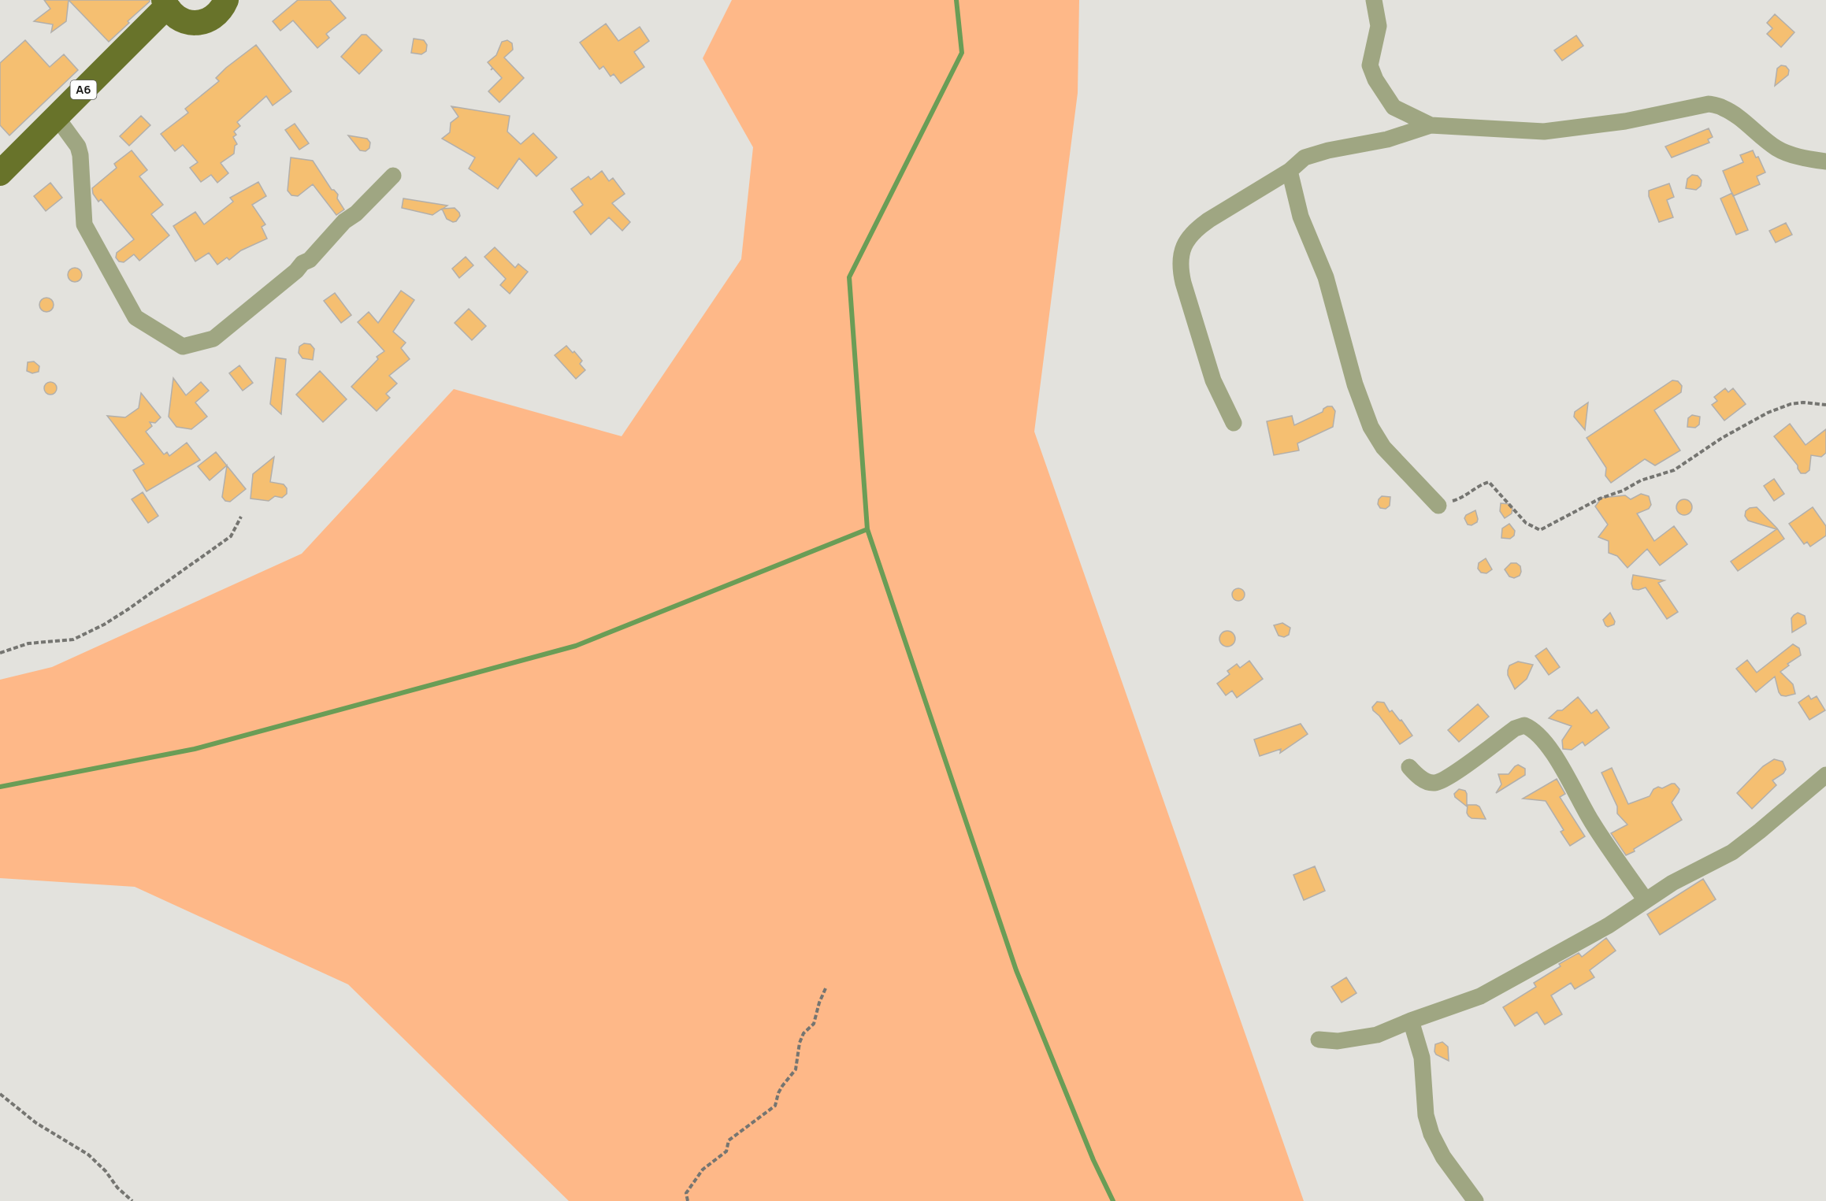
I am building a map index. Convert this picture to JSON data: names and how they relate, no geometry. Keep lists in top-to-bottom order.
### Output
{
  "streets": {
    "main road": ["A6"]
  }
}
